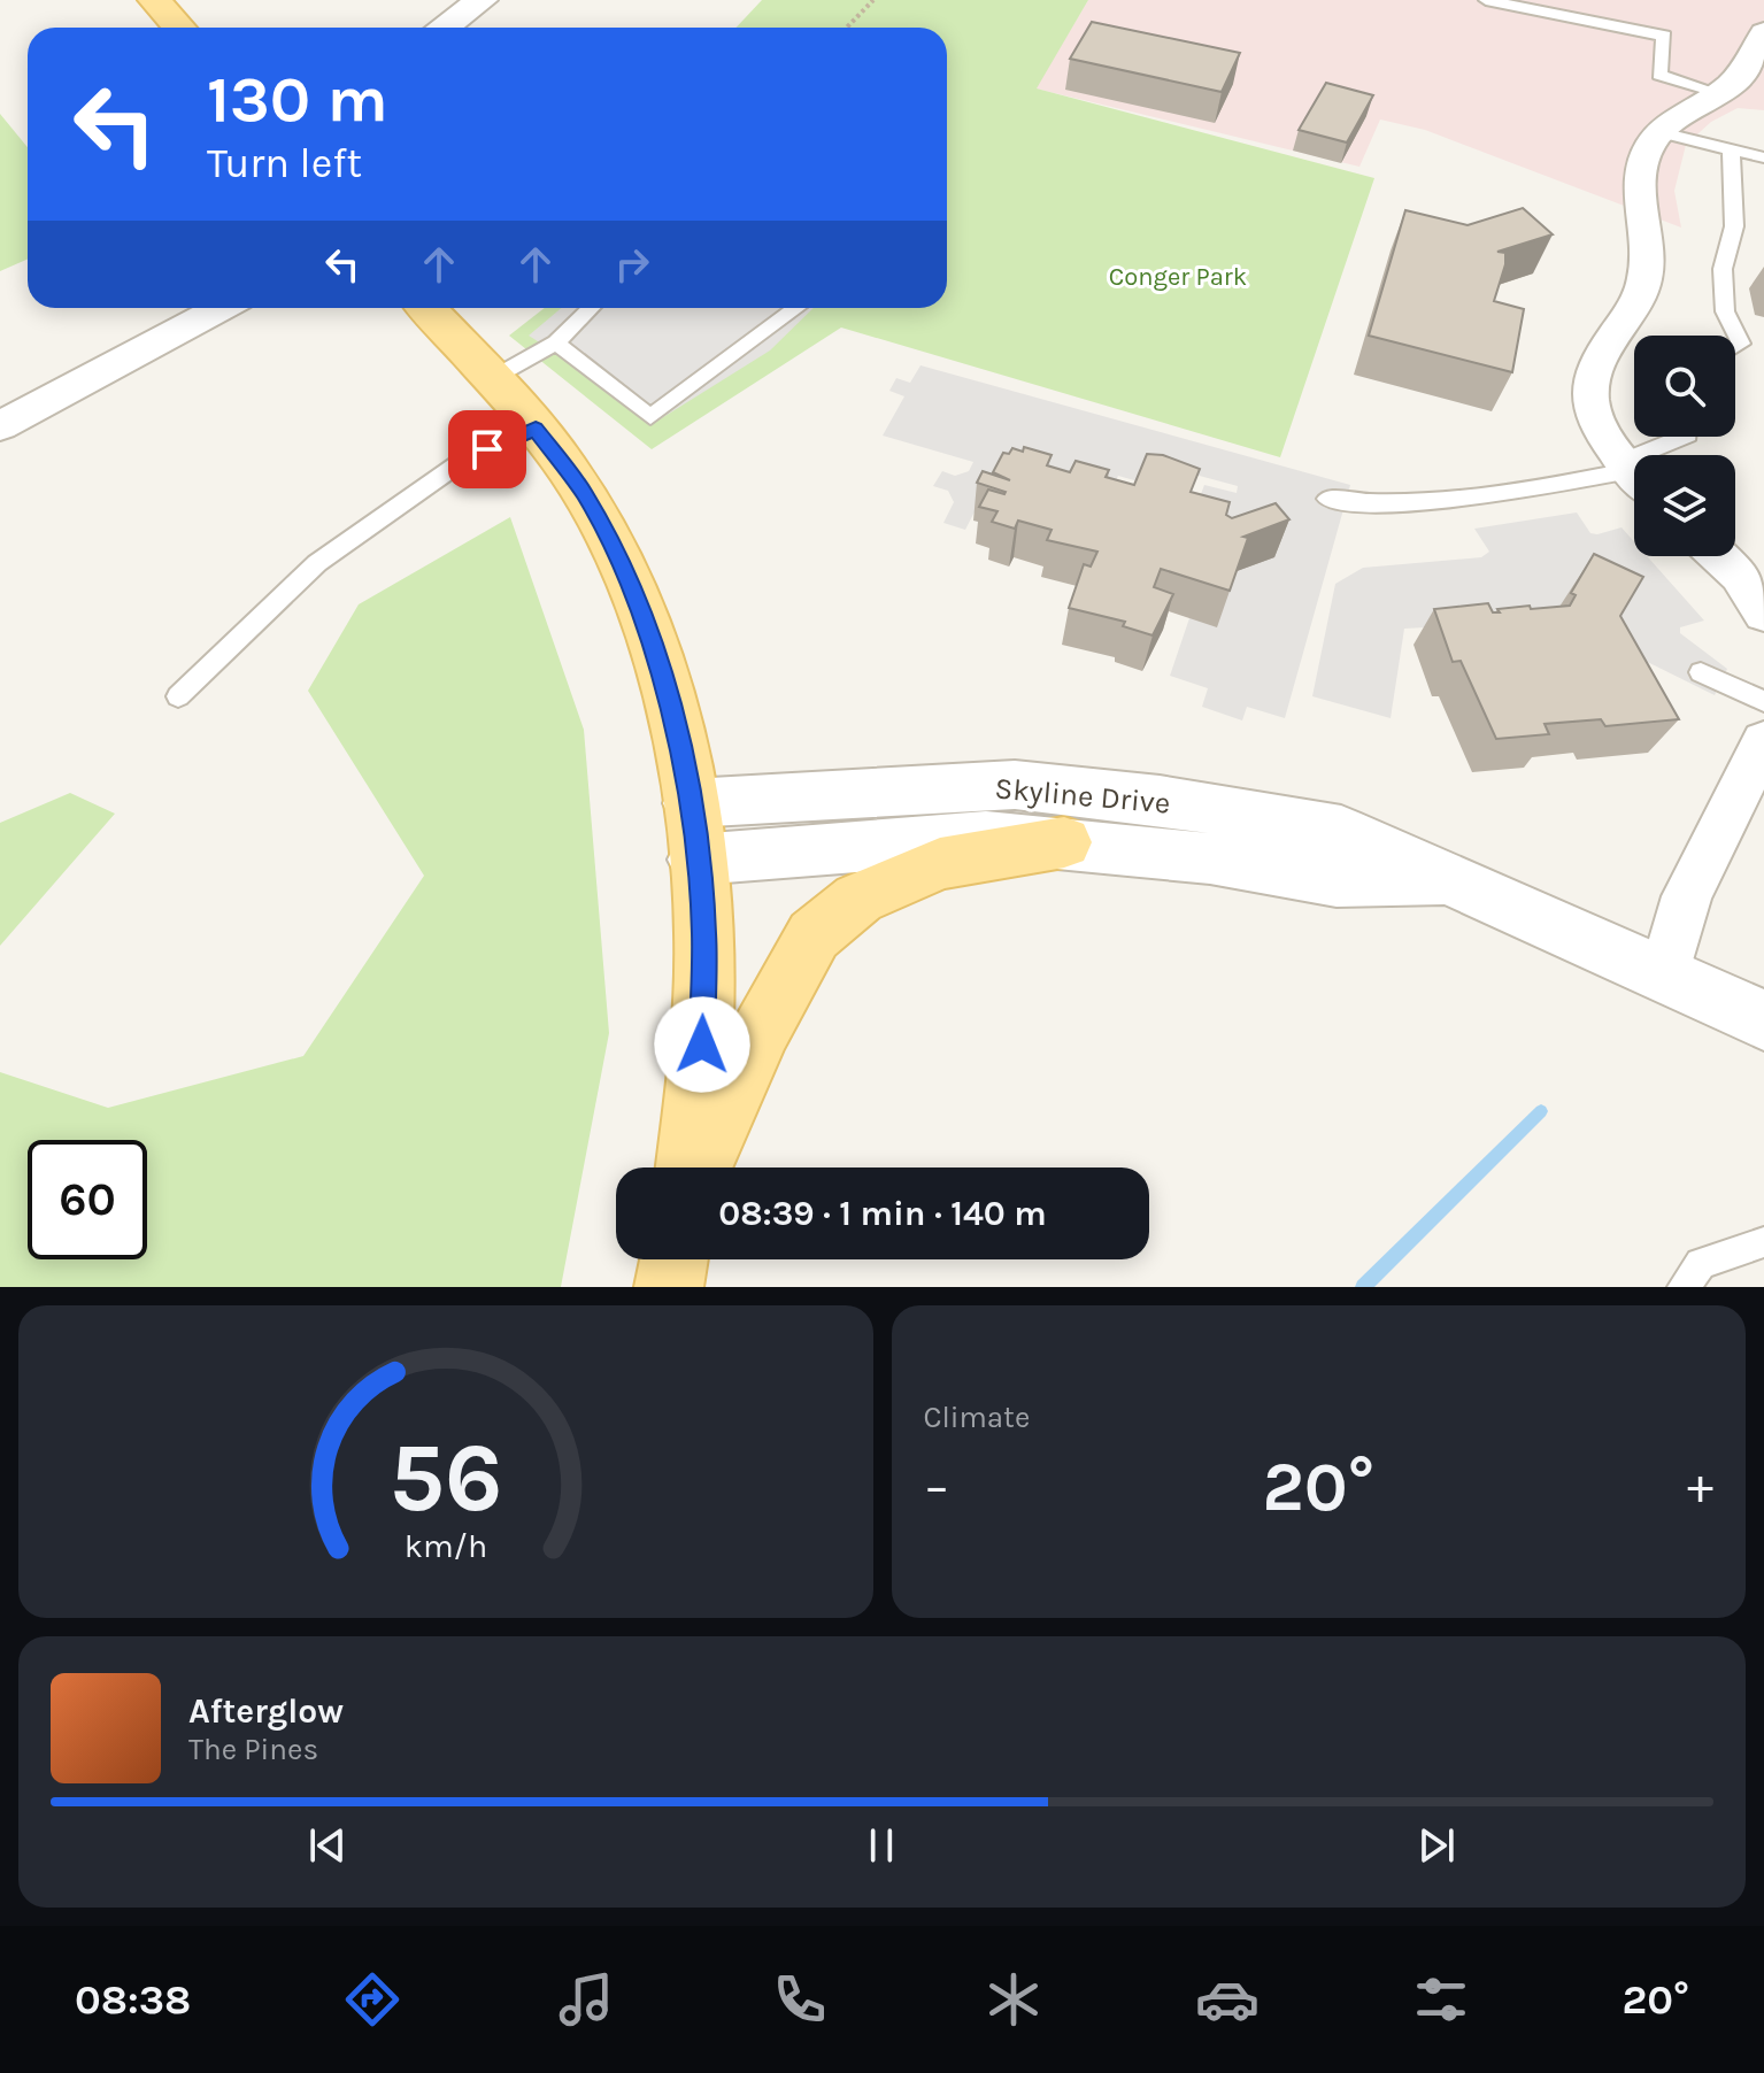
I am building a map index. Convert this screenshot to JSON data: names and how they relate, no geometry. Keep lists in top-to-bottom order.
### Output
{
  "streets": {
    "street": ["Skyline Drive"]
  },
  "parks": ["Conger Park"],
  "page": {
    "turn": ["130 m", "Turn left"],
    "limit": "60",
    "trip": "08:39 · 1 min · 140 m",
    "tile": "Climate",
    "heat": ["−", "20°", "+"],
    "song": ["Afterglow", "The Pines"],
    "tabs": ["08:38", "20°"],
    "gauge": ["56", "km/h"]
  }
}
